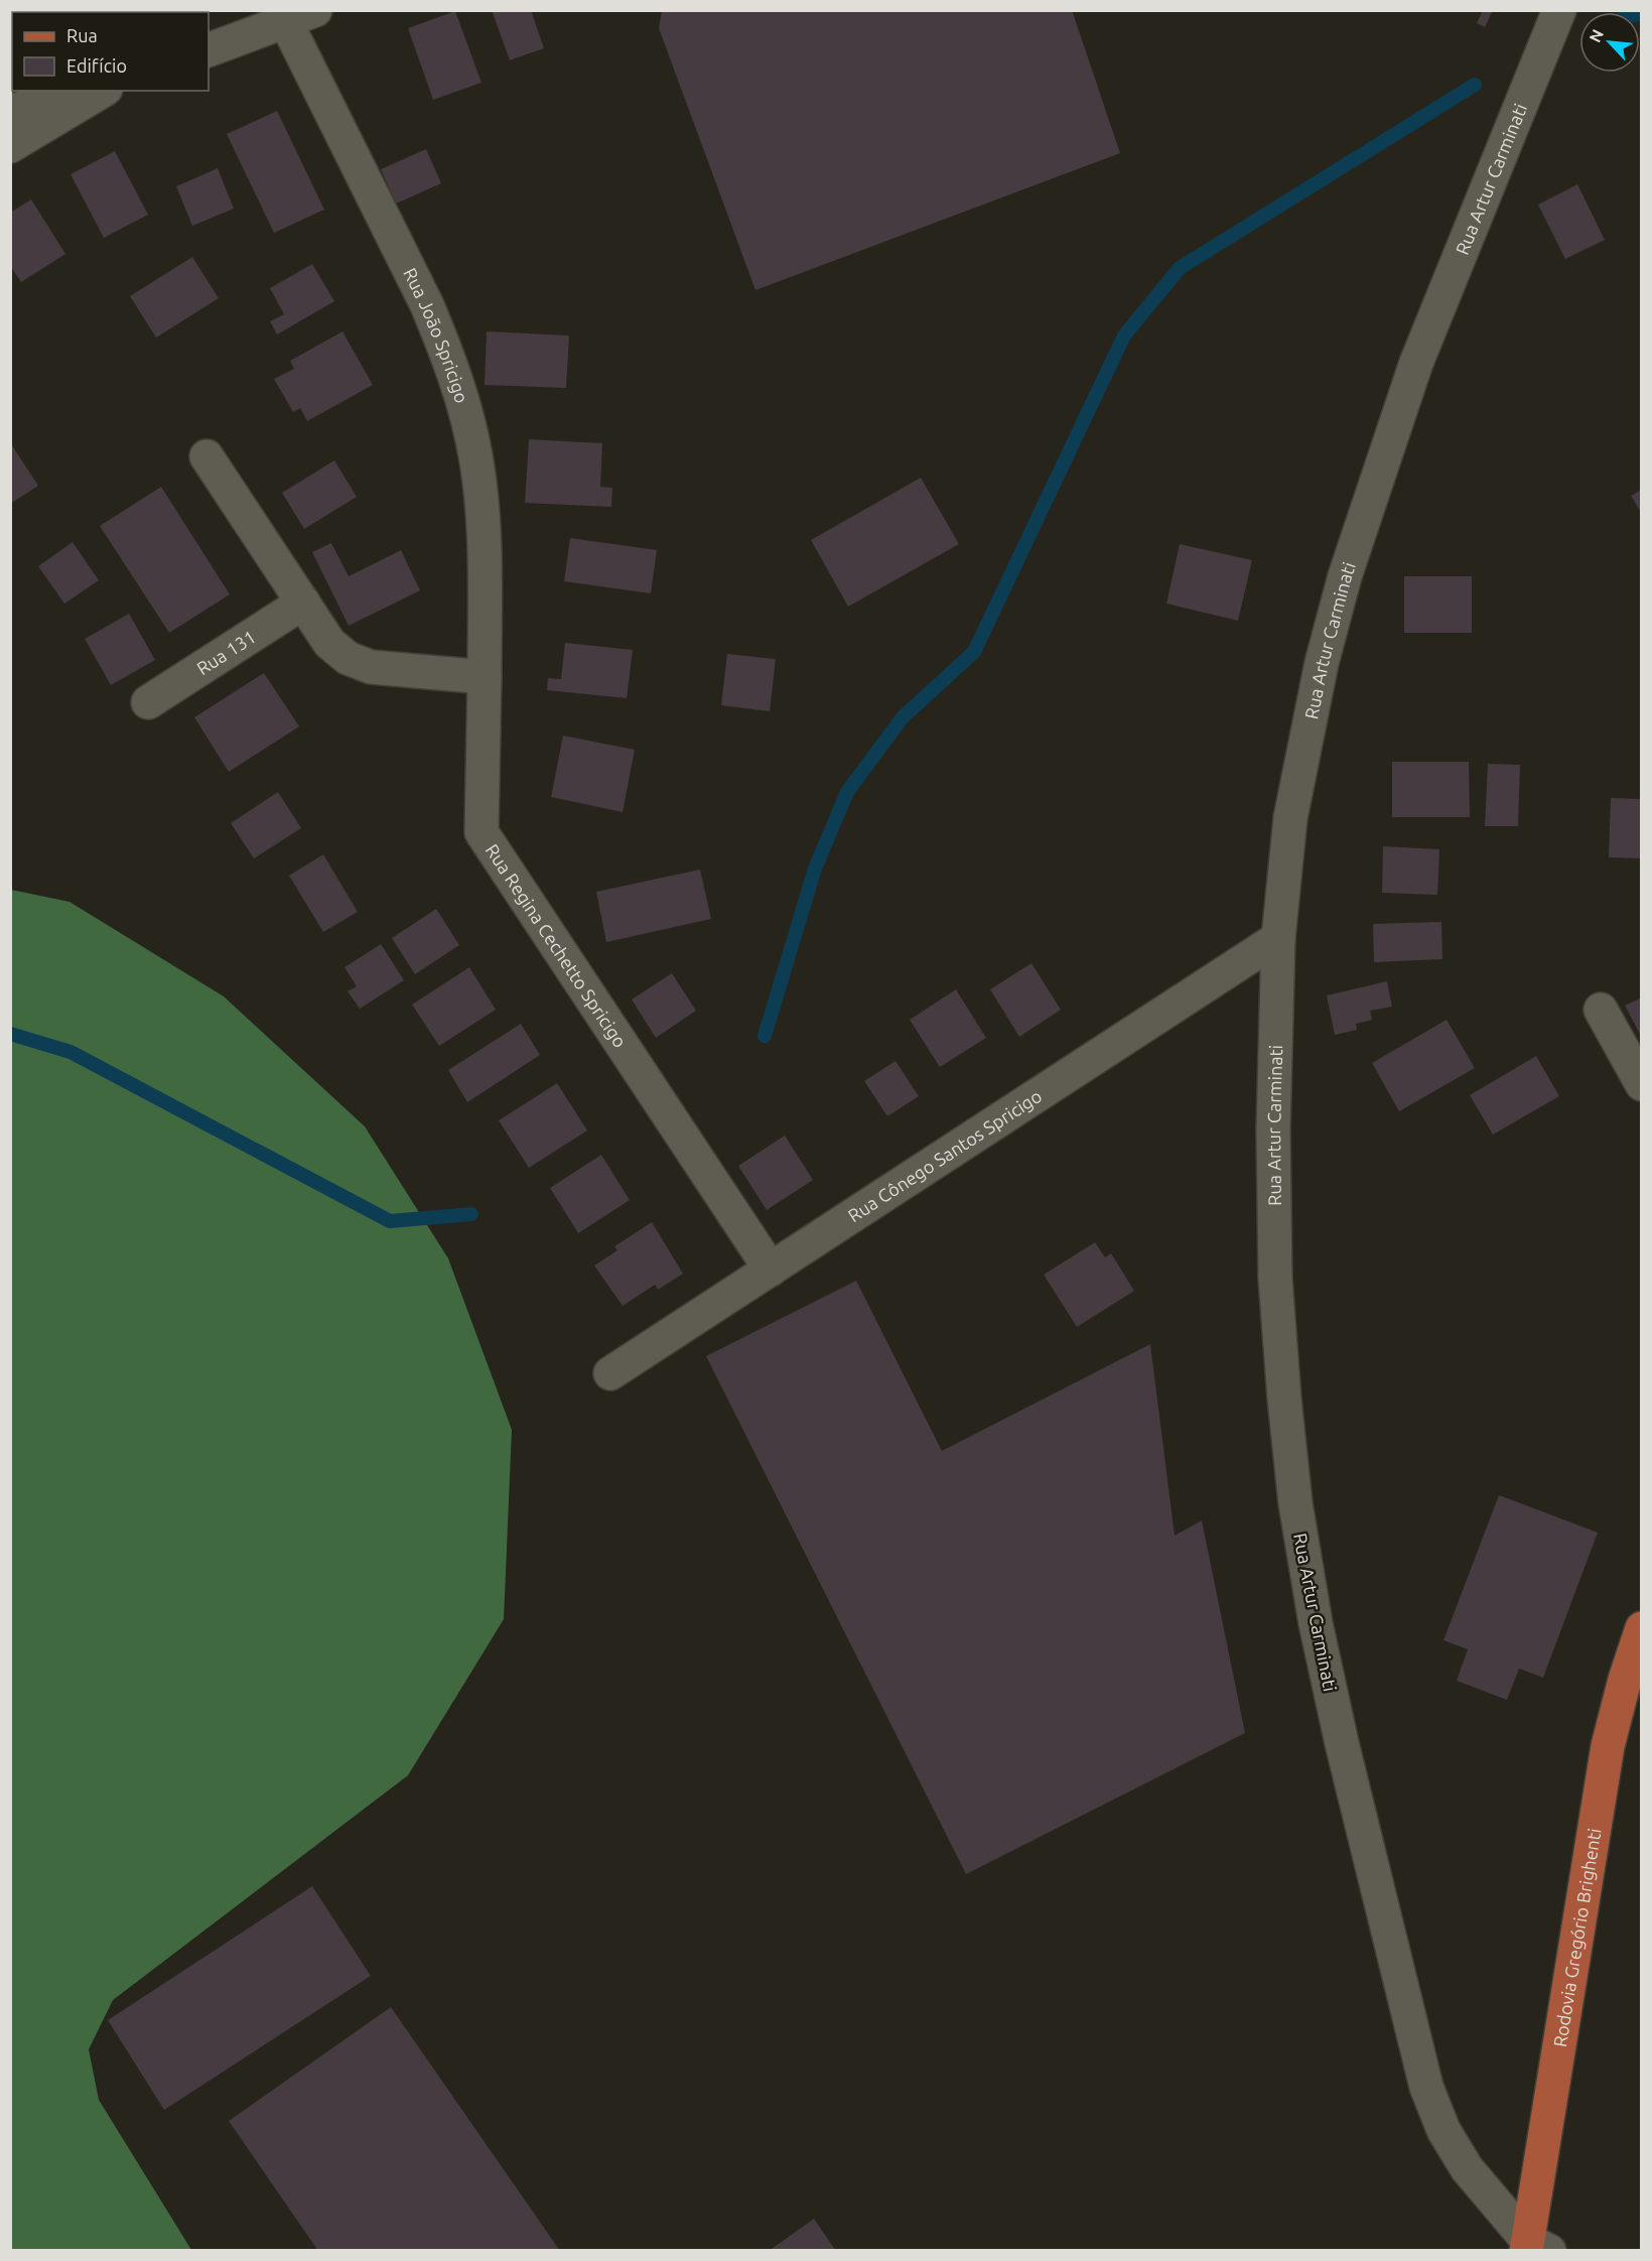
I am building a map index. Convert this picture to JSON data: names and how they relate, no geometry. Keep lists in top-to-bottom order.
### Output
{
  "streets": {
    "main road": ["Rodovia Gregório Brighenti"],
    "street": [
      "Rua Artur Carminati",
      "Rua João Spricigo",
      "Rua 131",
      "Rua Regina Cechetto Spricigo",
      "Rua Cônego Santos Spricigo"
    ]
  },
  "crossings": [
    ["Rua Artur Carminati", "Rua Cônego Santos Spricigo"],
    ["Rua Artur Carminati", "Rodovia Gregório Brighenti"],
    ["Rua João Spricigo", "Rua Regina Cechetto Spricigo"],
    ["Rua Regina Cechetto Spricigo", "Rua Cônego Santos Spricigo"]
  ],
  "legend": ["Rua", "Edifício"],
  "north": "top left"
}
